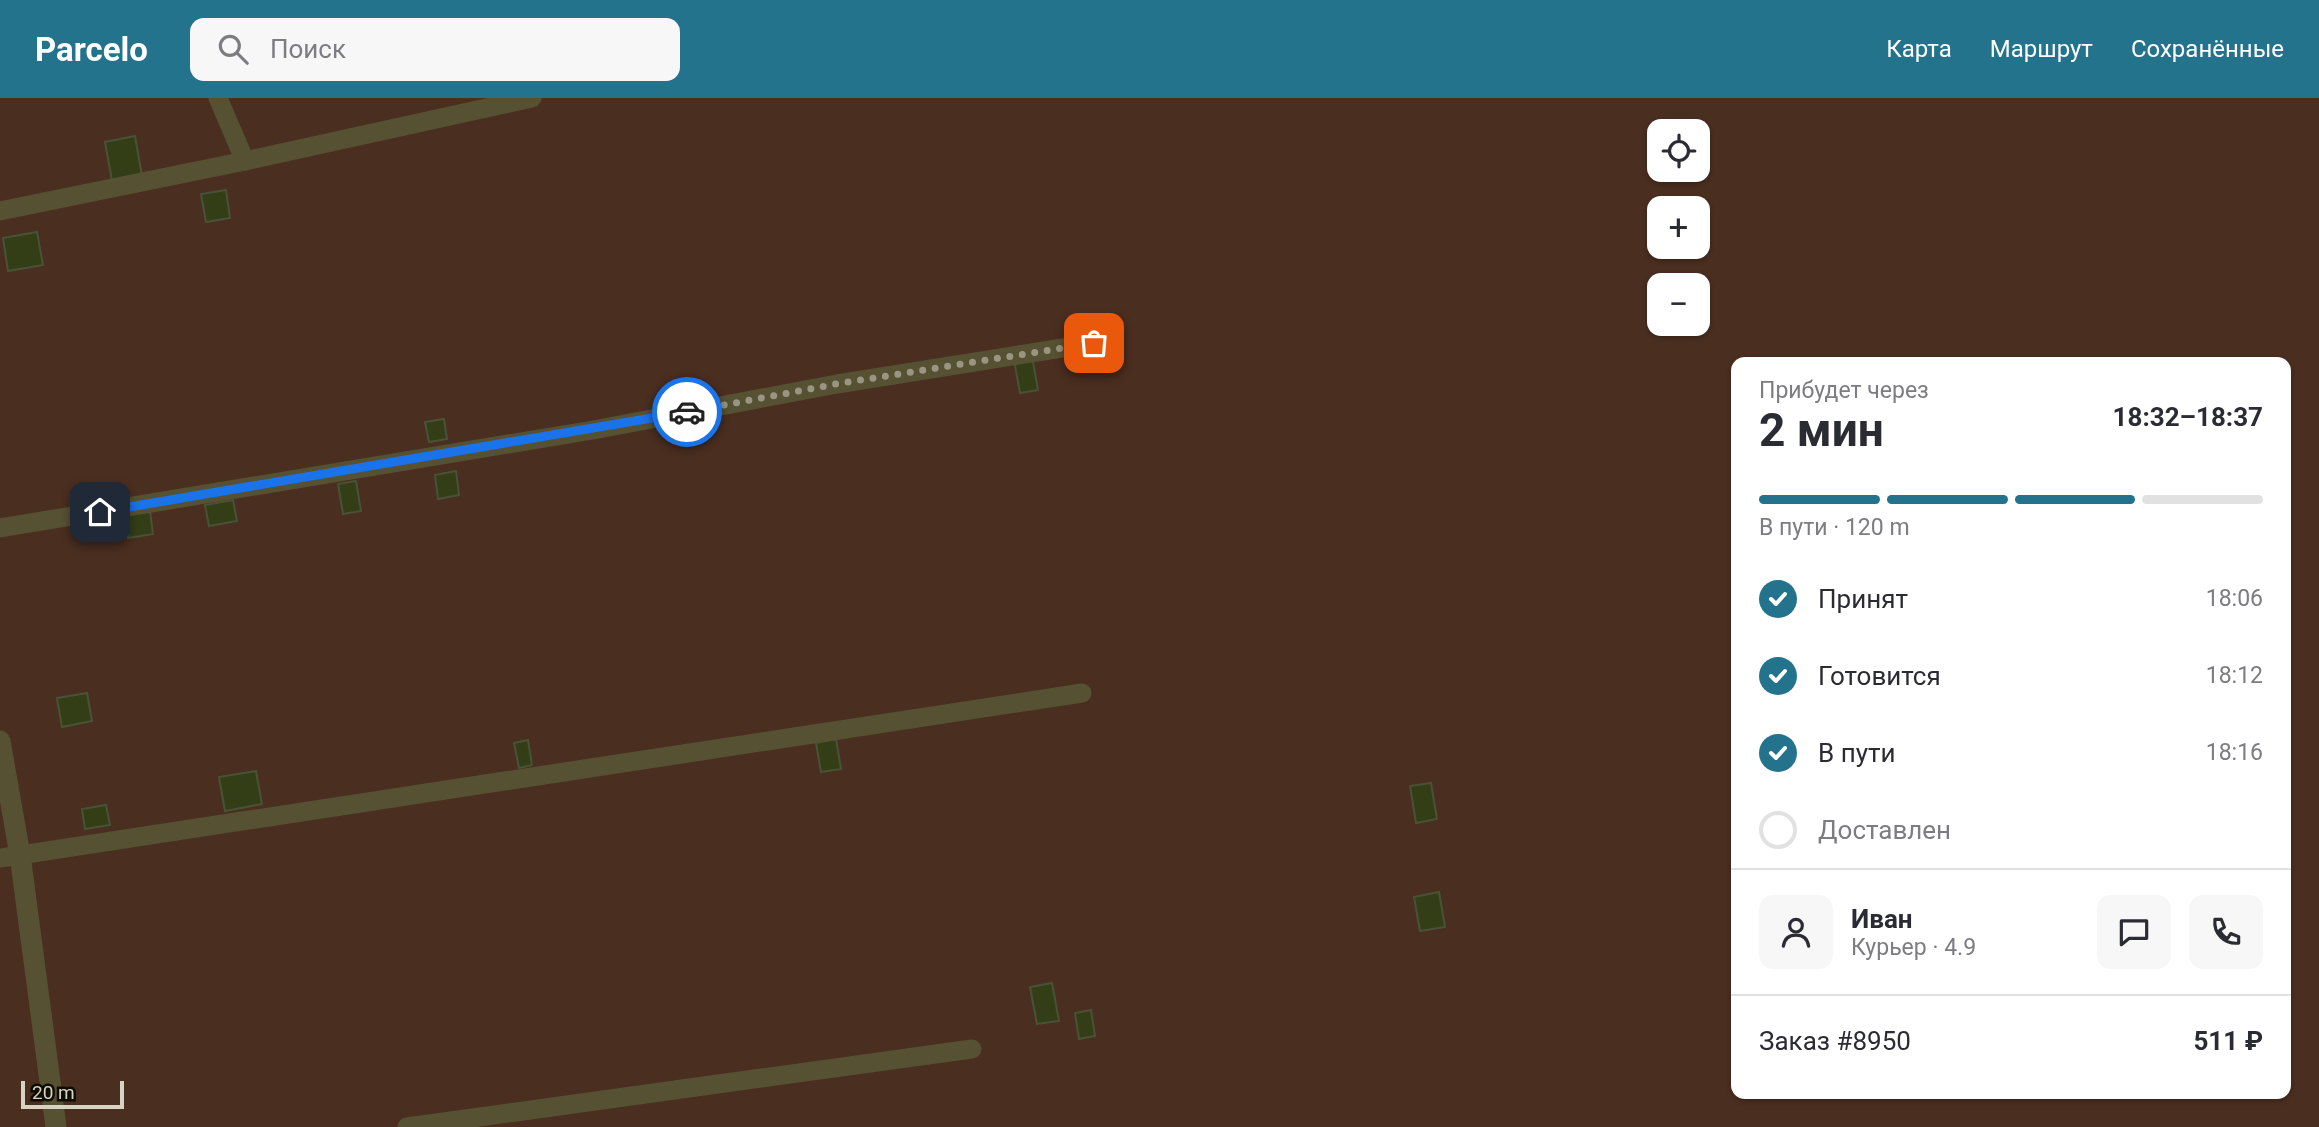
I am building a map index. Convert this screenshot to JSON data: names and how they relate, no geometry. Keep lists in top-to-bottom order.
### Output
{
  "scale_bar": "20 m",
  "page": {
    "header": "Parcelo",
    "search": "Поиск",
    "nav": ["Карта", "Маршрут", "Сохранённые"],
    "map_buttons": ["+", "−"],
    "heading": ["2 мин", "Прибудет через", "18:32–18:37"],
    "panel": [
      "Иван",
      "Курьер · 4.9",
      "Заказ #8950",
      "511 ₽"
    ],
    "bar": "В пути · 120 m",
    "list": [
      ["Принят", "18:06"],
      ["Готовится", "18:12"],
      ["В пути", "18:16"],
      "Доставлен"
    ],
    "scale": "20 m"
  }
}
